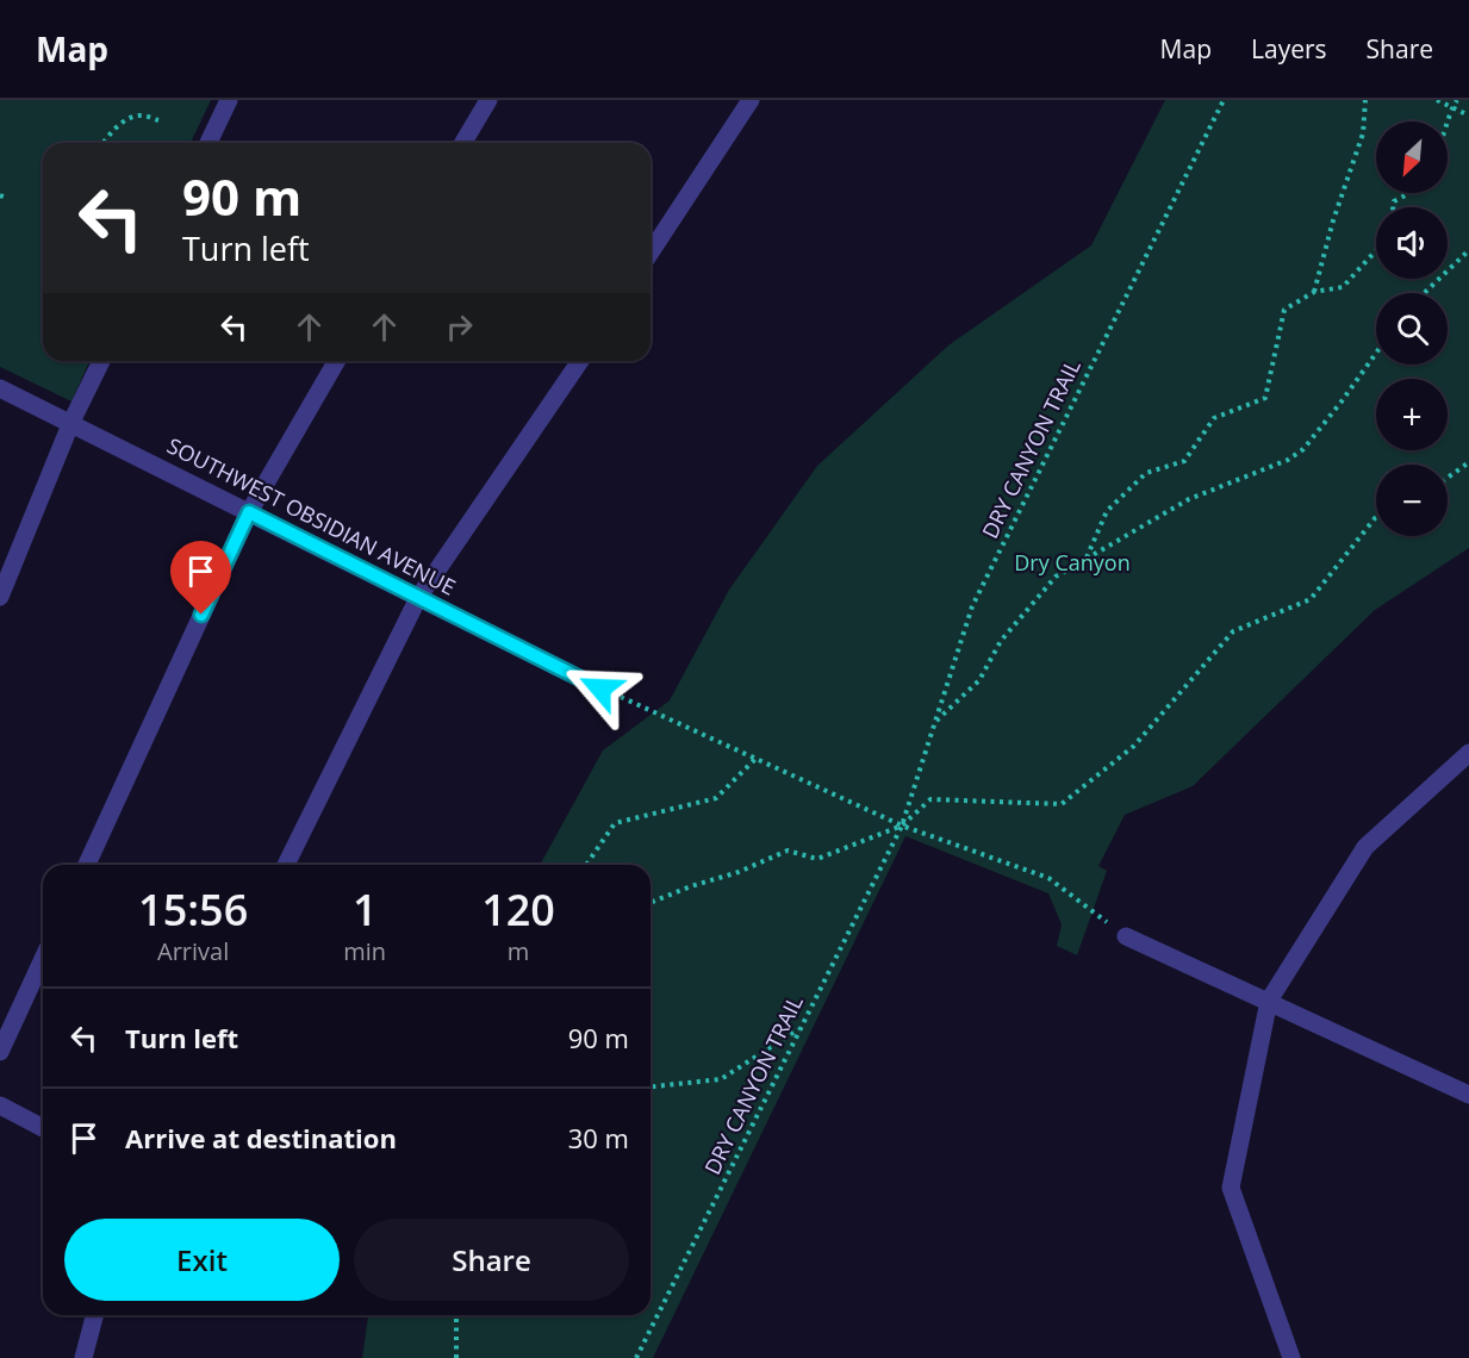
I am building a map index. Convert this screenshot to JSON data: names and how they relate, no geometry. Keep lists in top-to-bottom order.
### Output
{
  "streets": {
    "street": ["SOUTHWEST OBSIDIAN AVENUE"],
    "path": ["DRY CANYON TRAIL"]
  },
  "parks": ["Dry Canyon"],
  "north": "bottom left",
  "page": {
    "header": "Map",
    "nav": ["Map", "Layers", "Share"],
    "map_buttons": ["+", "−"],
    "turn": ["90 m", "Turn left"],
    "eta": [
      "15:56",
      "Arrival",
      "1",
      "min",
      "120",
      "m"
    ],
    "list": [
      {
        "name": "Turn left",
        "value": "90 m"
      },
      {
        "name": "Arrive at destination",
        "value": "30 m"
      }
    ],
    "buttons": ["Exit", "Share"]
  }
}
